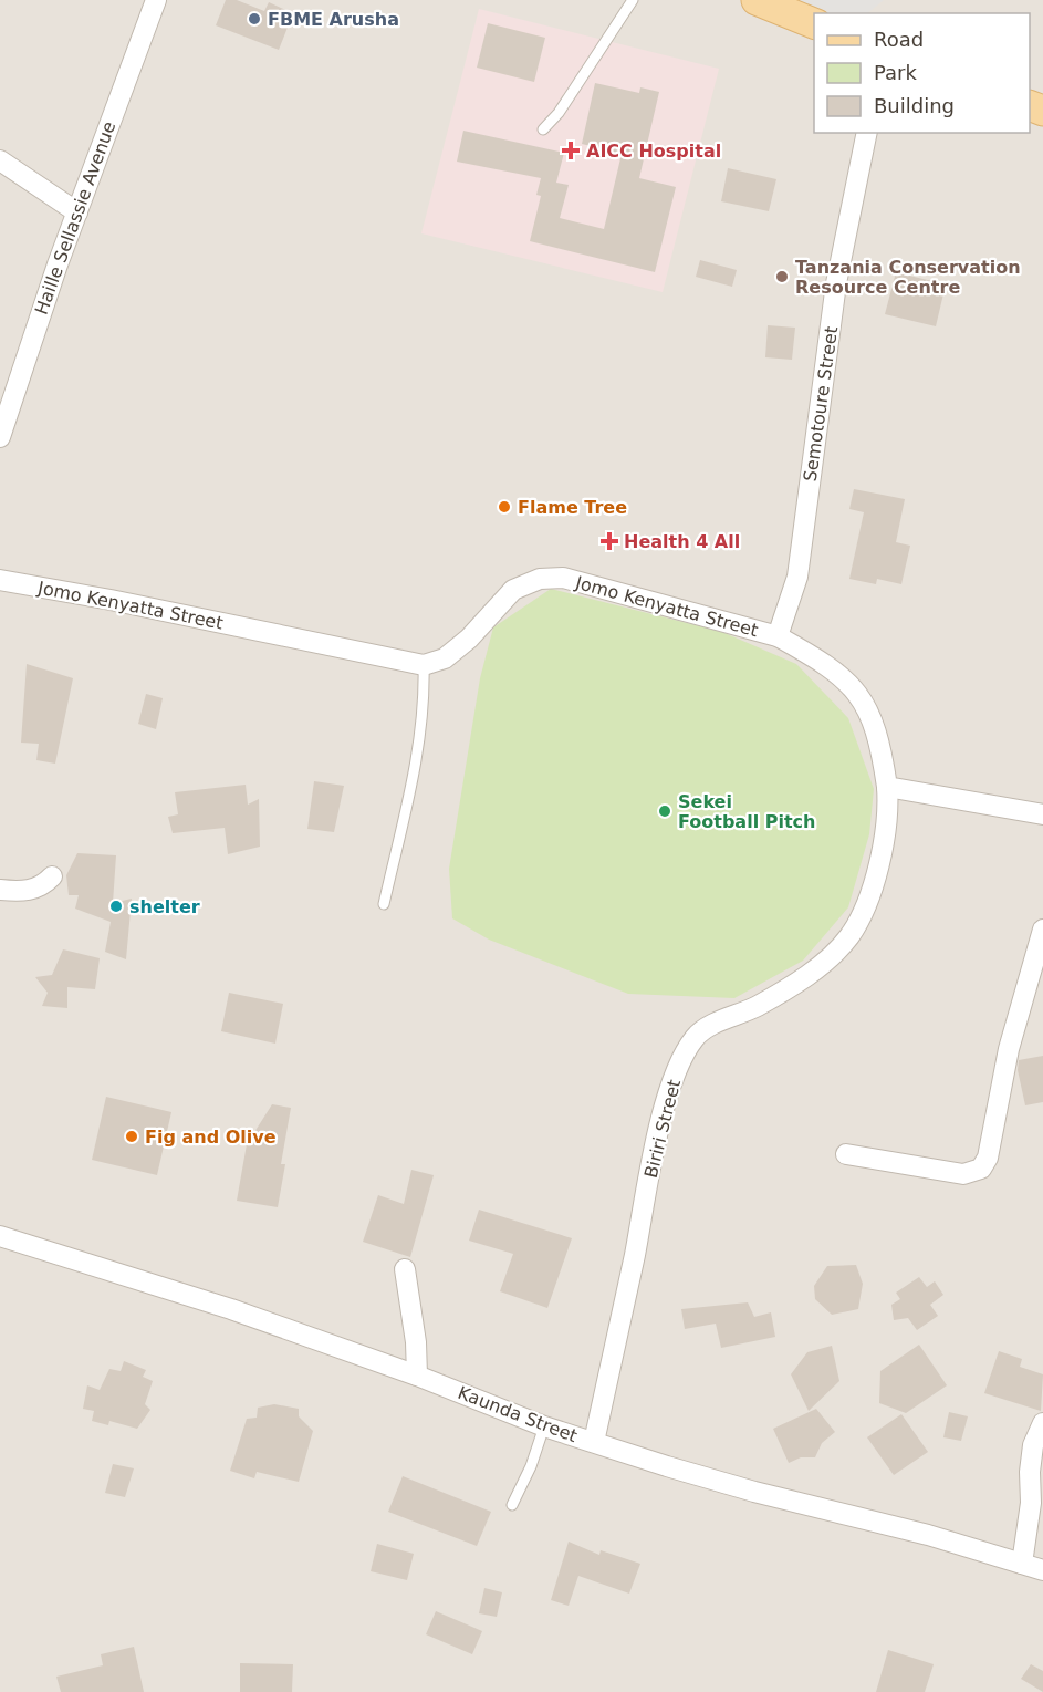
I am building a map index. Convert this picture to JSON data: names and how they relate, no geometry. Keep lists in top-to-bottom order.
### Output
{
  "streets": {
    "street": [
      "Haille Sellassie Avenue",
      "Semotoure Street",
      "Jomo Kenyatta Street",
      "Biriri Street",
      "Kaunda Street"
    ]
  },
  "crossings": [
    ["Semotoure Street", "Jomo Kenyatta Street"],
    ["Jomo Kenyatta Street", "Biriri Street"],
    ["Biriri Street", "Kaunda Street"]
  ],
  "places": {
    "other": [
      "FBME Arusha",
      "Tanzania Conservation Resource Centre",
      "Flame Tree",
      "Sekei Football Pitch",
      "shelter",
      "Fig and Olive"
    ],
    "health": ["AICC Hospital", "Health 4 All"]
  },
  "legend": ["Road", "Park", "Building"]
}
